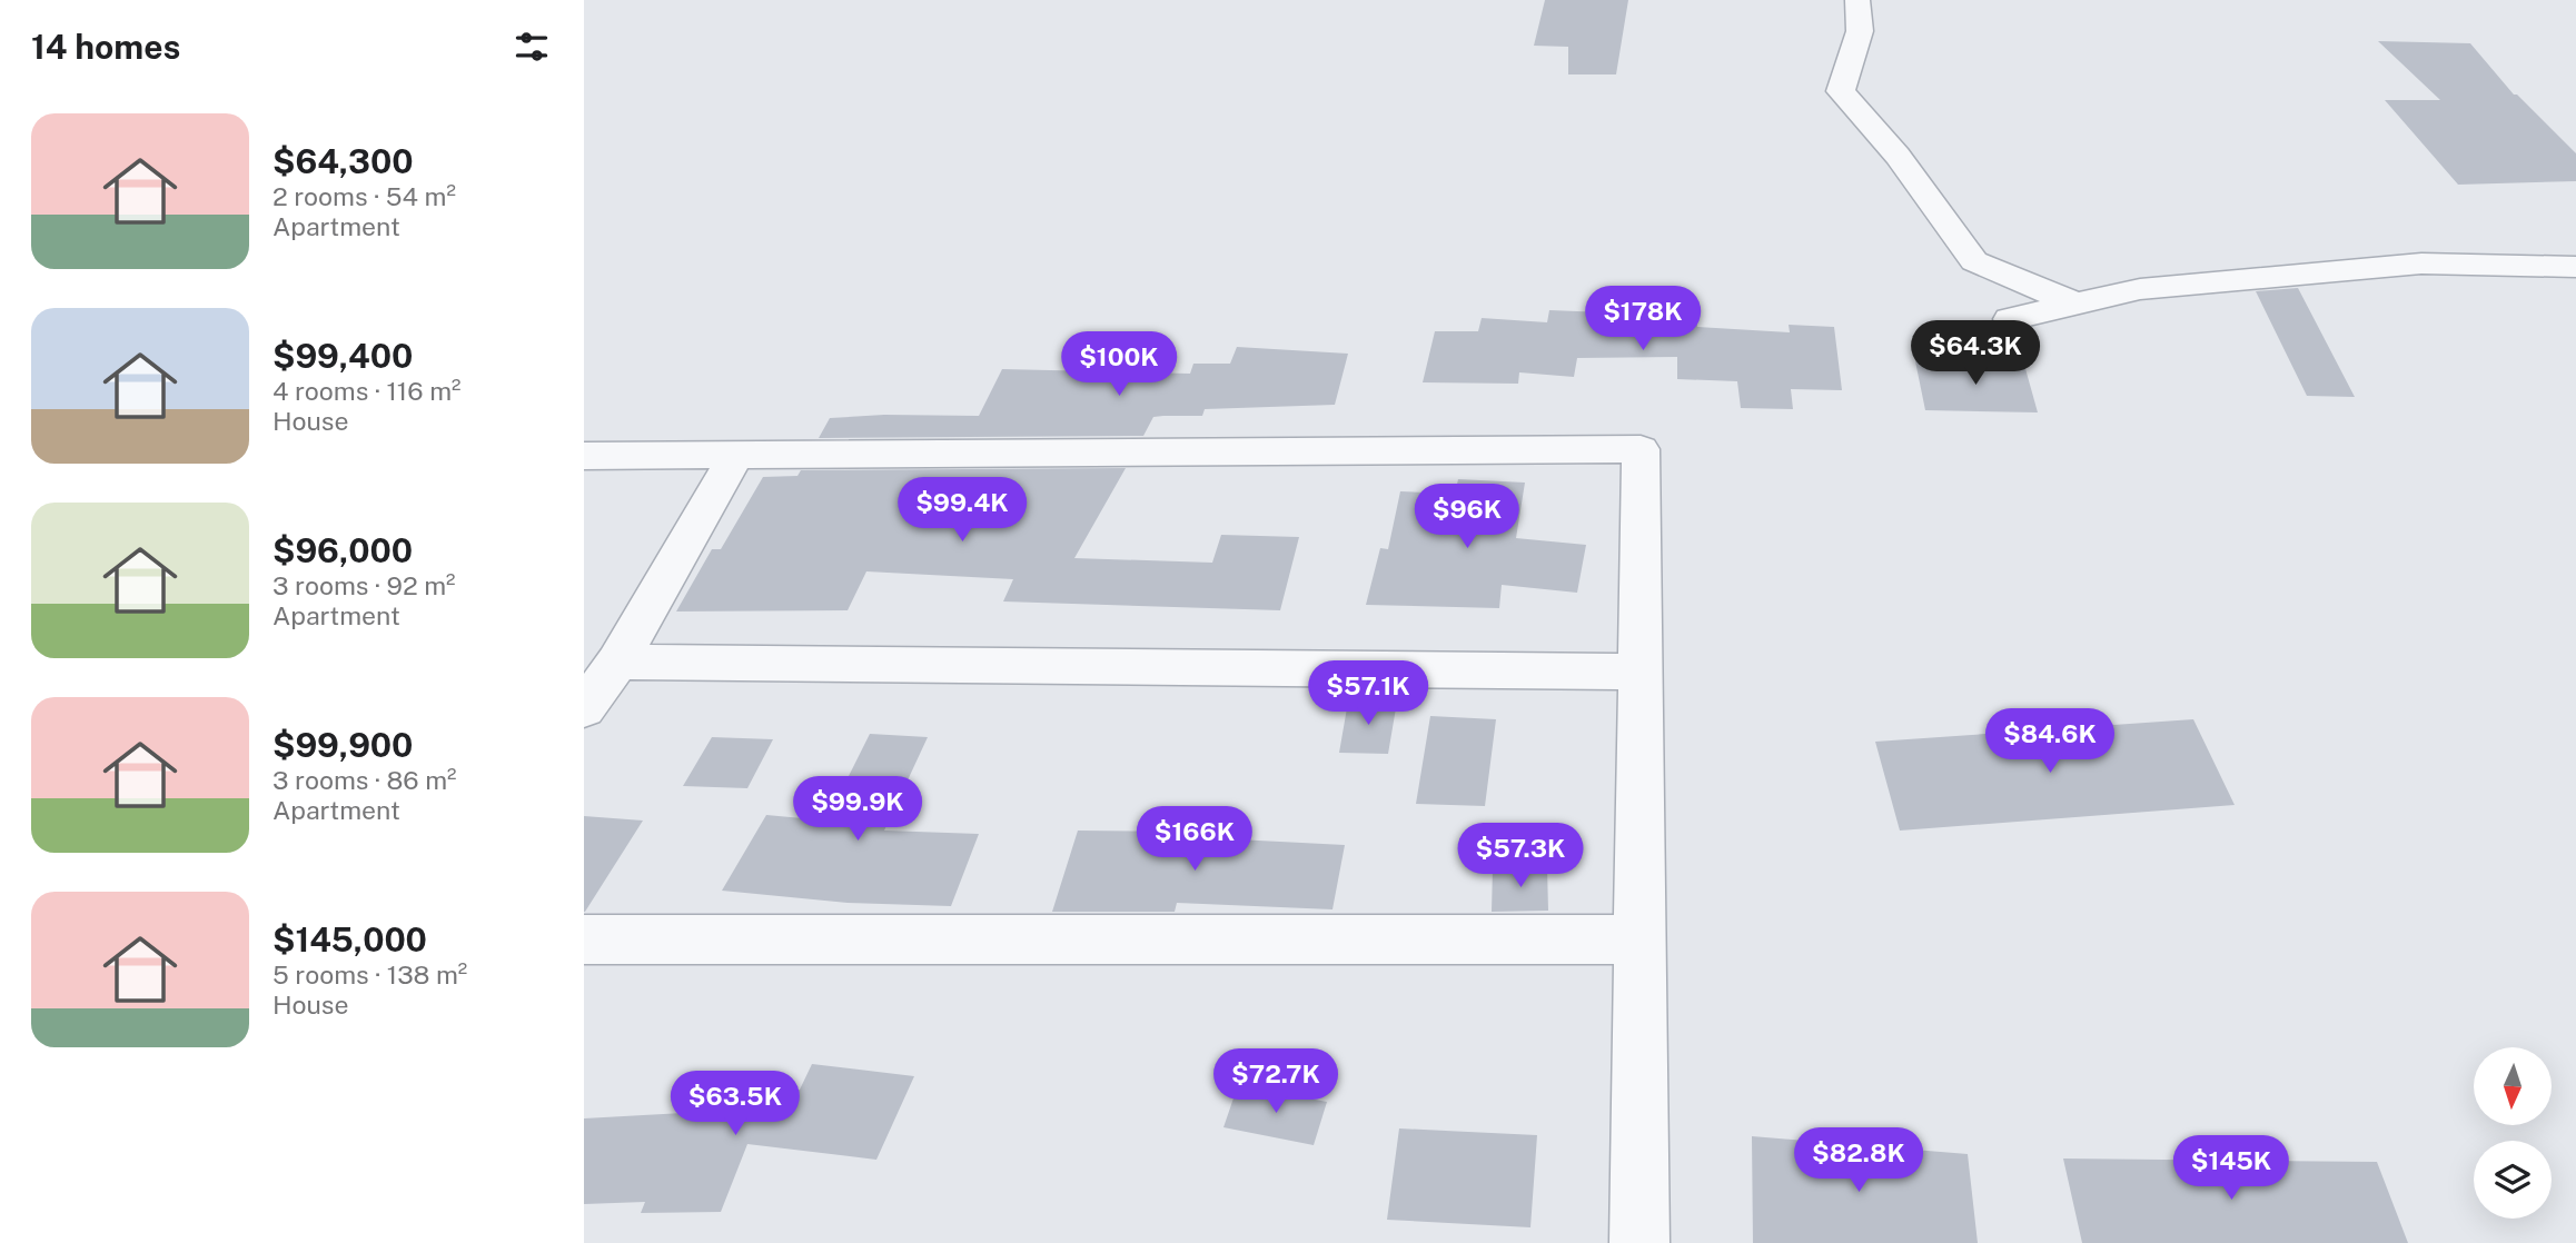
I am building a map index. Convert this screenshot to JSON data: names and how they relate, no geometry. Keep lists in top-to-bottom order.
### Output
{
  "north": "bottom",
  "page": {
    "heading": "14 homes",
    "list": [
      {
        "name": "$64,300",
        "note": "2 rooms · 54 m² · Apartment"
      },
      {
        "name": "$99,400",
        "note": "4 rooms · 116 m² · House"
      },
      {
        "name": "$96,000",
        "note": "3 rooms · 92 m² · Apartment"
      },
      {
        "name": "$99,900",
        "note": "3 rooms · 86 m² · Apartment"
      },
      {
        "name": "$145,000",
        "note": "5 rooms · 138 m² · House"
      }
    ],
    "price": [
      "$178K",
      "$64.3K",
      "$100K",
      "$99.4K",
      "$96K",
      "$57.1K",
      "$84.6K",
      "$99.9K",
      "$166K",
      "$57.3K",
      "$72.7K",
      "$63.5K",
      "$82.8K",
      "$145K"
    ]
  }
}
